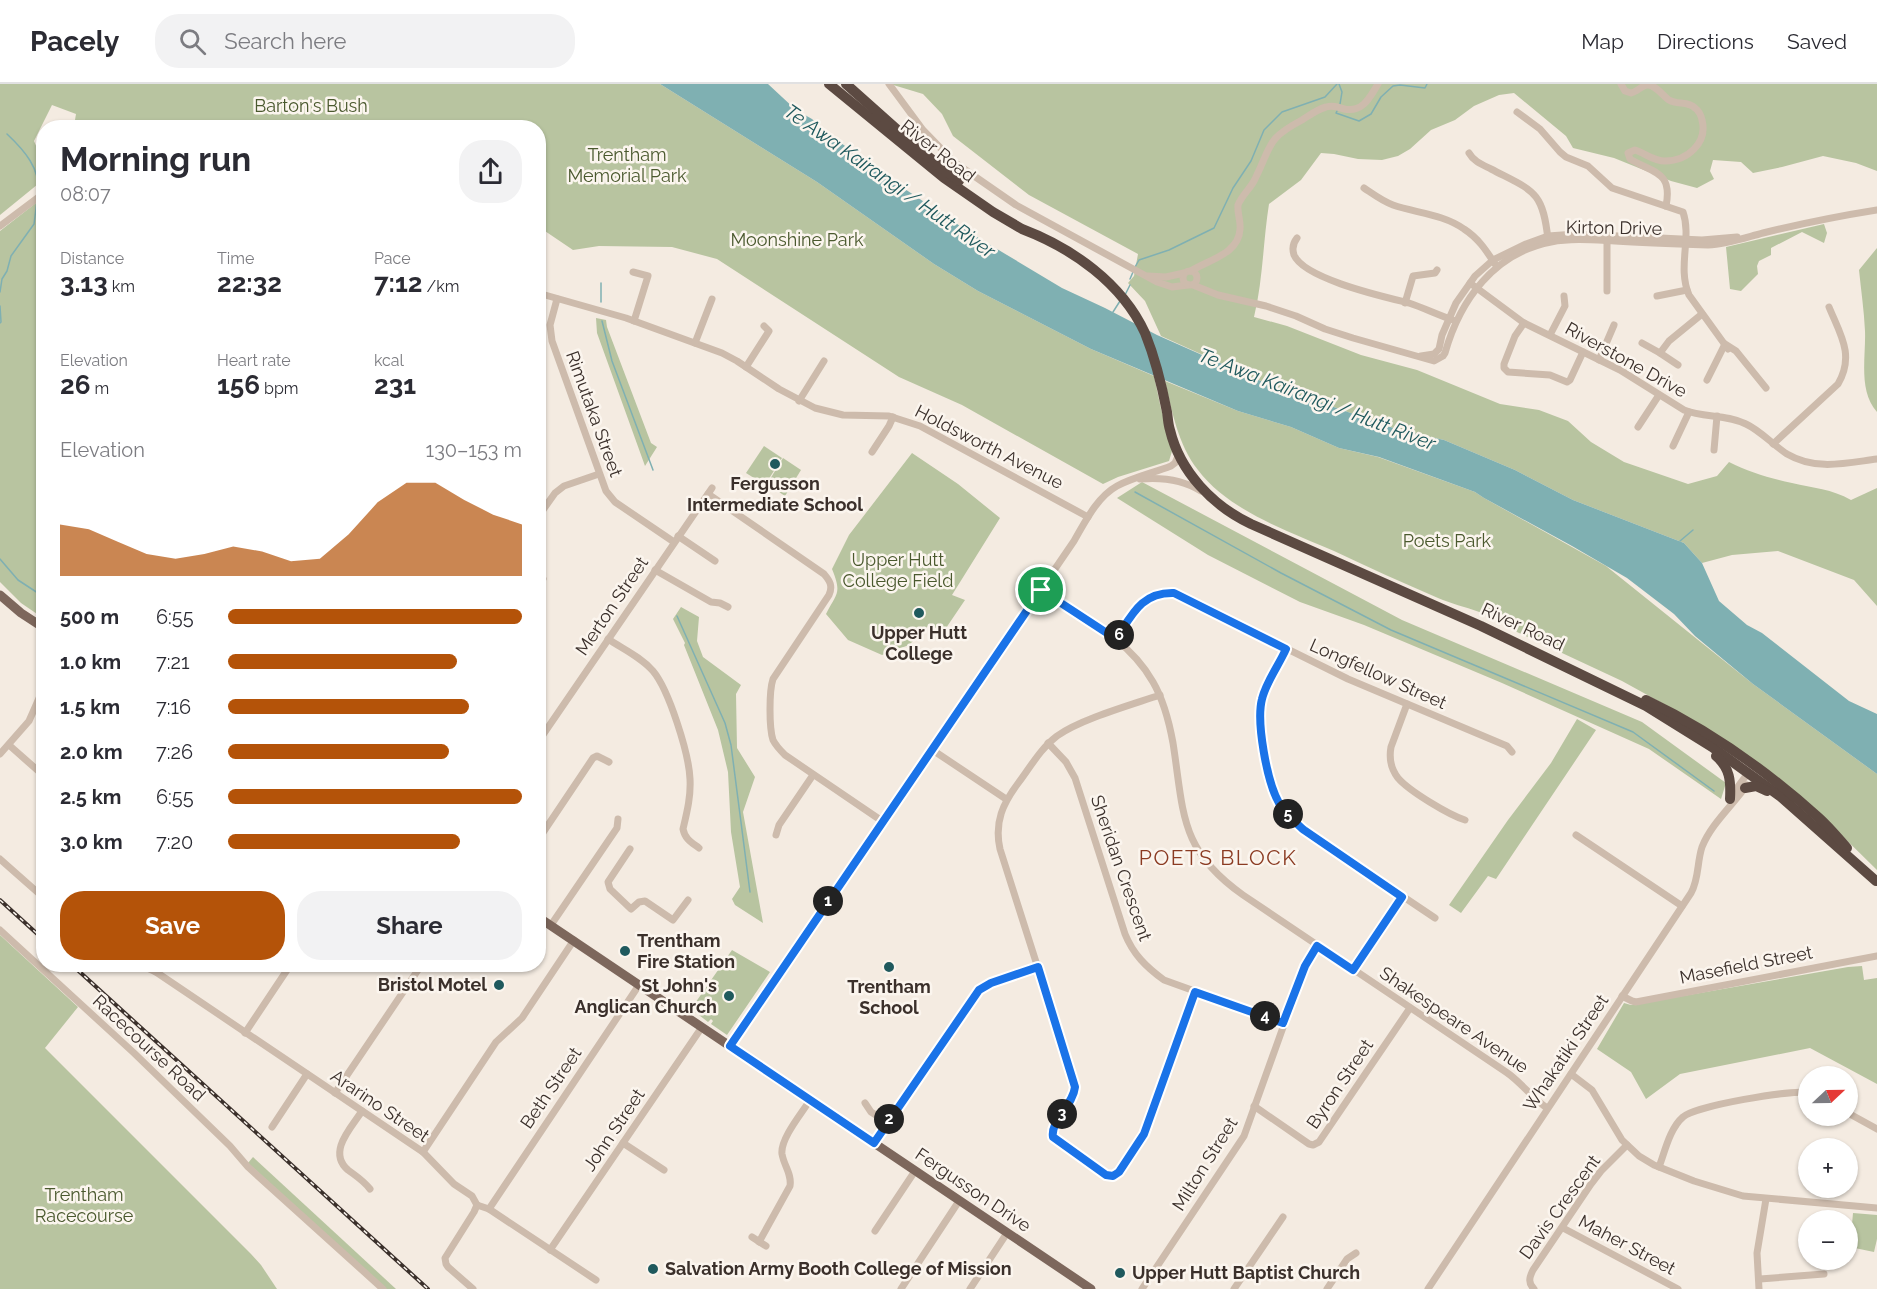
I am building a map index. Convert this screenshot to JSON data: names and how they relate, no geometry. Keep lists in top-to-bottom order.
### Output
{
  "streets": {
    "highway": ["River Road"],
    "main road": ["Fergusson Drive"],
    "street": [
      "Kirton Drive",
      "Riverstone Drive",
      "Rimutaka Street",
      "Holdsworth Avenue",
      "Merton Street",
      "Longfellow Street",
      "Sheridan Crescent",
      "Masefield Street",
      "Shakespeare Avenue",
      "Racecourse Road",
      "Whakatiki Street",
      "Byron Street",
      "Beth Street",
      "Ararino Street",
      "John Street",
      "Milton Street",
      "Davis Crescent",
      "Maher Street"
    ]
  },
  "crossings": [
    ["River Road", "Whakatiki Street"],
    ["Kirton Drive", "Riverstone Drive"],
    ["Rimutaka Street", "Holdsworth Avenue"],
    ["Rimutaka Street", "Merton Street"],
    ["Longfellow Street", "Shakespeare Avenue"],
    ["Sheridan Crescent", "Milton Street"],
    ["Masefield Street", "Whakatiki Street"],
    ["Shakespeare Avenue", "Whakatiki Street"],
    ["Shakespeare Avenue", "Byron Street"],
    ["Shakespeare Avenue", "Milton Street"],
    ["Byron Street", "Milton Street"],
    ["Beth Street", "Ararino Street"],
    ["Beth Street", "Fergusson Drive"],
    ["Ararino Street", "John Street"],
    ["John Street", "Fergusson Drive"],
    ["Davis Crescent", "Maher Street"]
  ],
  "districts": ["POETS BLOCK"],
  "water": ["Te Awa Kairangi / Hutt River"],
  "parks": [
    "Barton's Bush",
    "Trentham Memorial Park",
    "Moonshine Park",
    "Poets Park",
    "Upper Hutt College Field",
    "Trentham Racecourse"
  ],
  "places": [
    "Fergusson Intermediate School",
    "Upper Hutt College",
    "Trentham Fire Station",
    "Trentham School",
    "Bristol Motel",
    "St John's Anglican Church",
    "Salvation Army Booth College of Mission",
    "Upper Hutt Baptist Church"
  ],
  "north": "right",
  "page": {
    "header": "Pacely",
    "search": "Search here",
    "nav": ["Map", "Directions", "Saved"],
    "heading": ["Morning run", "08:07"],
    "stats": [
      ["Distance", "3.13 km"],
      ["Time", "22:32"],
      ["Pace", "7:12 /km"],
      ["Elevation", "26 m"],
      ["Heart rate", "156 bpm"],
      ["kcal", "231"]
    ],
    "chart": ["Elevation", "130–153 m"],
    "list": [
      {
        "name": "500 m",
        "note": "6:55"
      },
      {
        "name": "1.0 km",
        "note": "7:21"
      },
      {
        "name": "1.5 km",
        "note": "7:16"
      },
      {
        "name": "2.0 km",
        "note": "7:26"
      },
      {
        "name": "2.5 km",
        "note": "6:55"
      },
      {
        "name": "3.0 km",
        "note": "7:20"
      }
    ],
    "pins": [
      "6",
      "5",
      "1",
      "4",
      "3",
      "2"
    ],
    "buttons": ["Save", "Share"],
    "map_buttons": ["+", "−"]
  }
}
